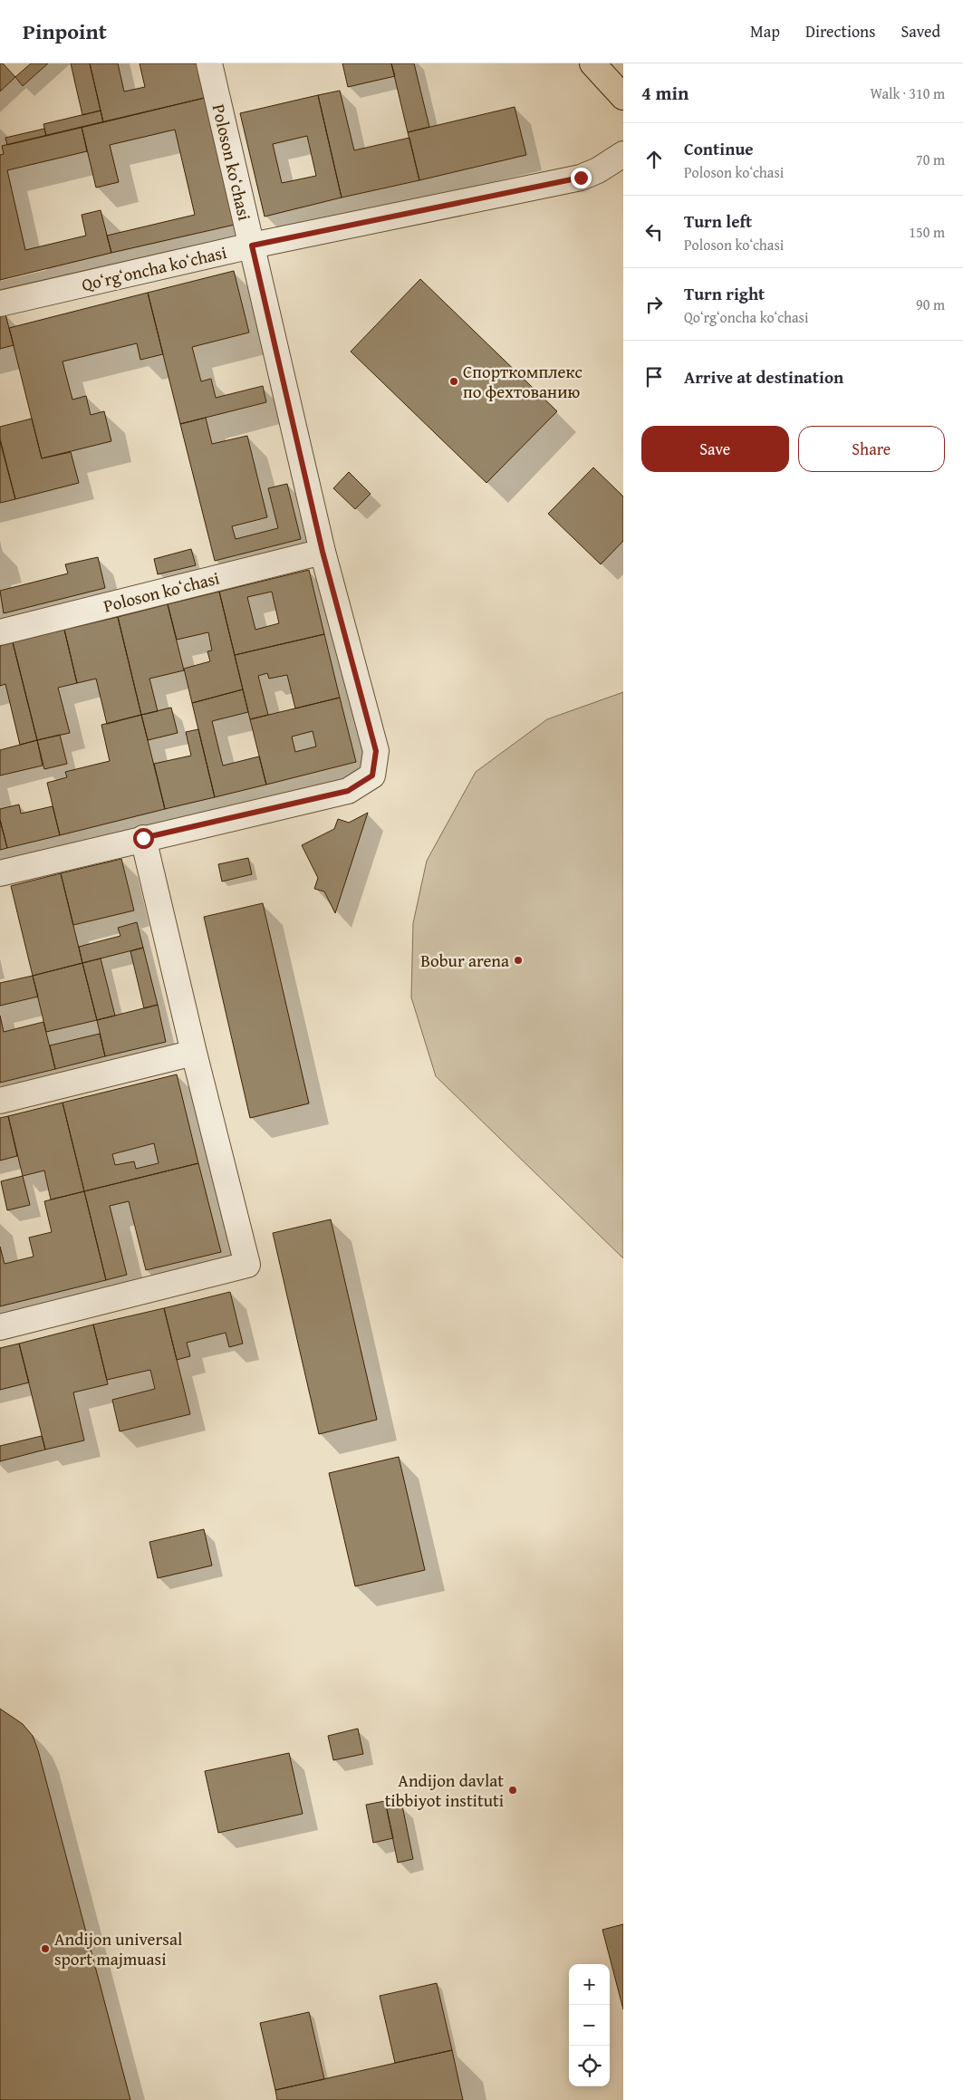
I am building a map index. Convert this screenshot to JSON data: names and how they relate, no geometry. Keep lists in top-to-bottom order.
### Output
{
  "streets": {
    "street": ["Poloson koʻchasi", "Qoʻrgʻoncha koʻchasi"]
  },
  "crossings": [
    ["Poloson koʻchasi", "Qoʻrgʻoncha koʻchasi"]
  ],
  "places": [
    "Спорткомплекс по фехтованию",
    "Bobur arena",
    "Andijon davlat tibbiyot instituti",
    "Andijon universal sport majmuasi"
  ],
  "page": {
    "header": "Pinpoint",
    "nav": ["Map", "Directions", "Saved"],
    "heading": ["4 min", "Walk · 310 m"],
    "list": [
      ["Continue", "Poloson koʻchasi", "70 m"],
      ["Turn left", "Poloson koʻchasi", "150 m"],
      ["Turn right", "Qoʻrgʻoncha koʻchasi", "90 m"],
      "Arrive at destination"
    ],
    "buttons": ["Save", "Share"],
    "map_buttons": ["+", "−"]
  }
}
